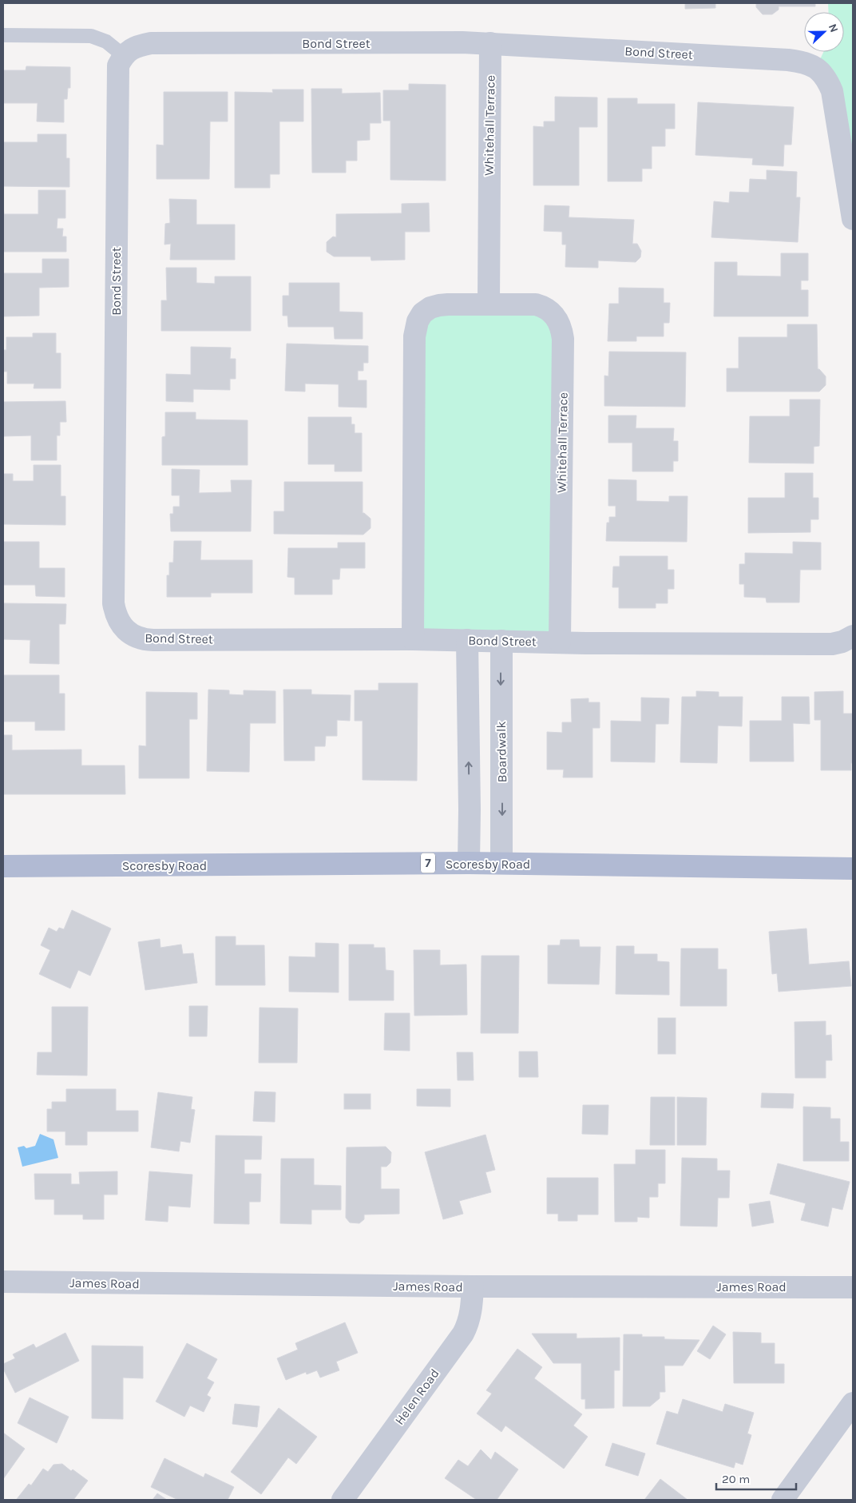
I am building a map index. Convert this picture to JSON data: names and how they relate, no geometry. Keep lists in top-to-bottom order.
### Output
{
  "streets": {
    "main road": ["7", "Scoresby Road"],
    "street": [
      "Bond Street",
      "Whitehall Terrace",
      "Boardwalk",
      "James Road",
      "Helen Road"
    ]
  },
  "crossings": [
    ["Bond Street", "Whitehall Terrace"],
    ["Bond Street", "Boardwalk"],
    ["Boardwalk", "Scoresby Road"],
    ["James Road", "Helen Road"]
  ],
  "scale_bar": "20 m",
  "north": "right"
}
